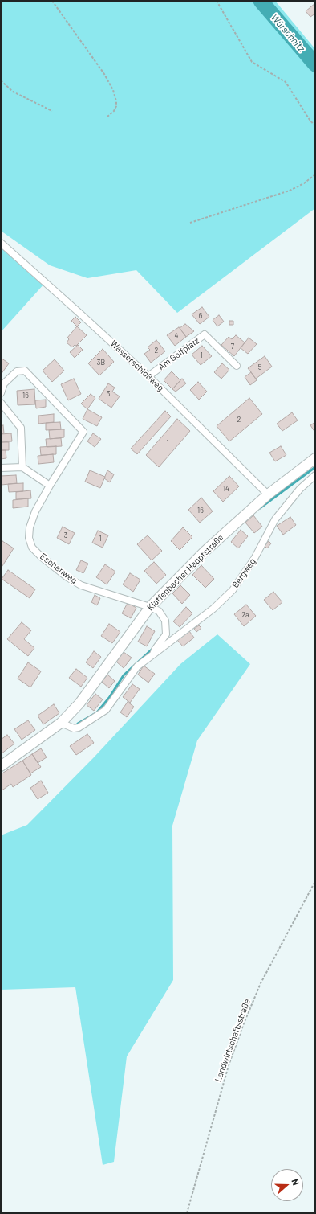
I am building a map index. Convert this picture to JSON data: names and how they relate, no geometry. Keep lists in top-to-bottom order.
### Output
{
  "streets": {
    "street": [
      "Am Golfplatz",
      "Wasserschloßweg",
      "Eschenweg",
      "Klaffenbacher Hauptstraße",
      "Bergweg"
    ],
    "path": ["Landwirtschaftsstraße"]
  },
  "crossings": [
    ["Am Golfplatz", "Wasserschloßweg"],
    ["Wasserschloßweg", "Klaffenbacher Hauptstraße"],
    ["Eschenweg", "Klaffenbacher Hauptstraße"],
    ["Eschenweg", "Bergweg"],
    ["Klaffenbacher Hauptstraße", "Bergweg"]
  ],
  "water": ["Würschnitz"],
  "house_numbers": [
    "6",
    "4",
    "7",
    "2",
    "1",
    "3B",
    "5",
    "3",
    "16",
    "2",
    "1",
    "14",
    "16",
    "3",
    "1",
    "2a"
  ],
  "north": "right"
}
